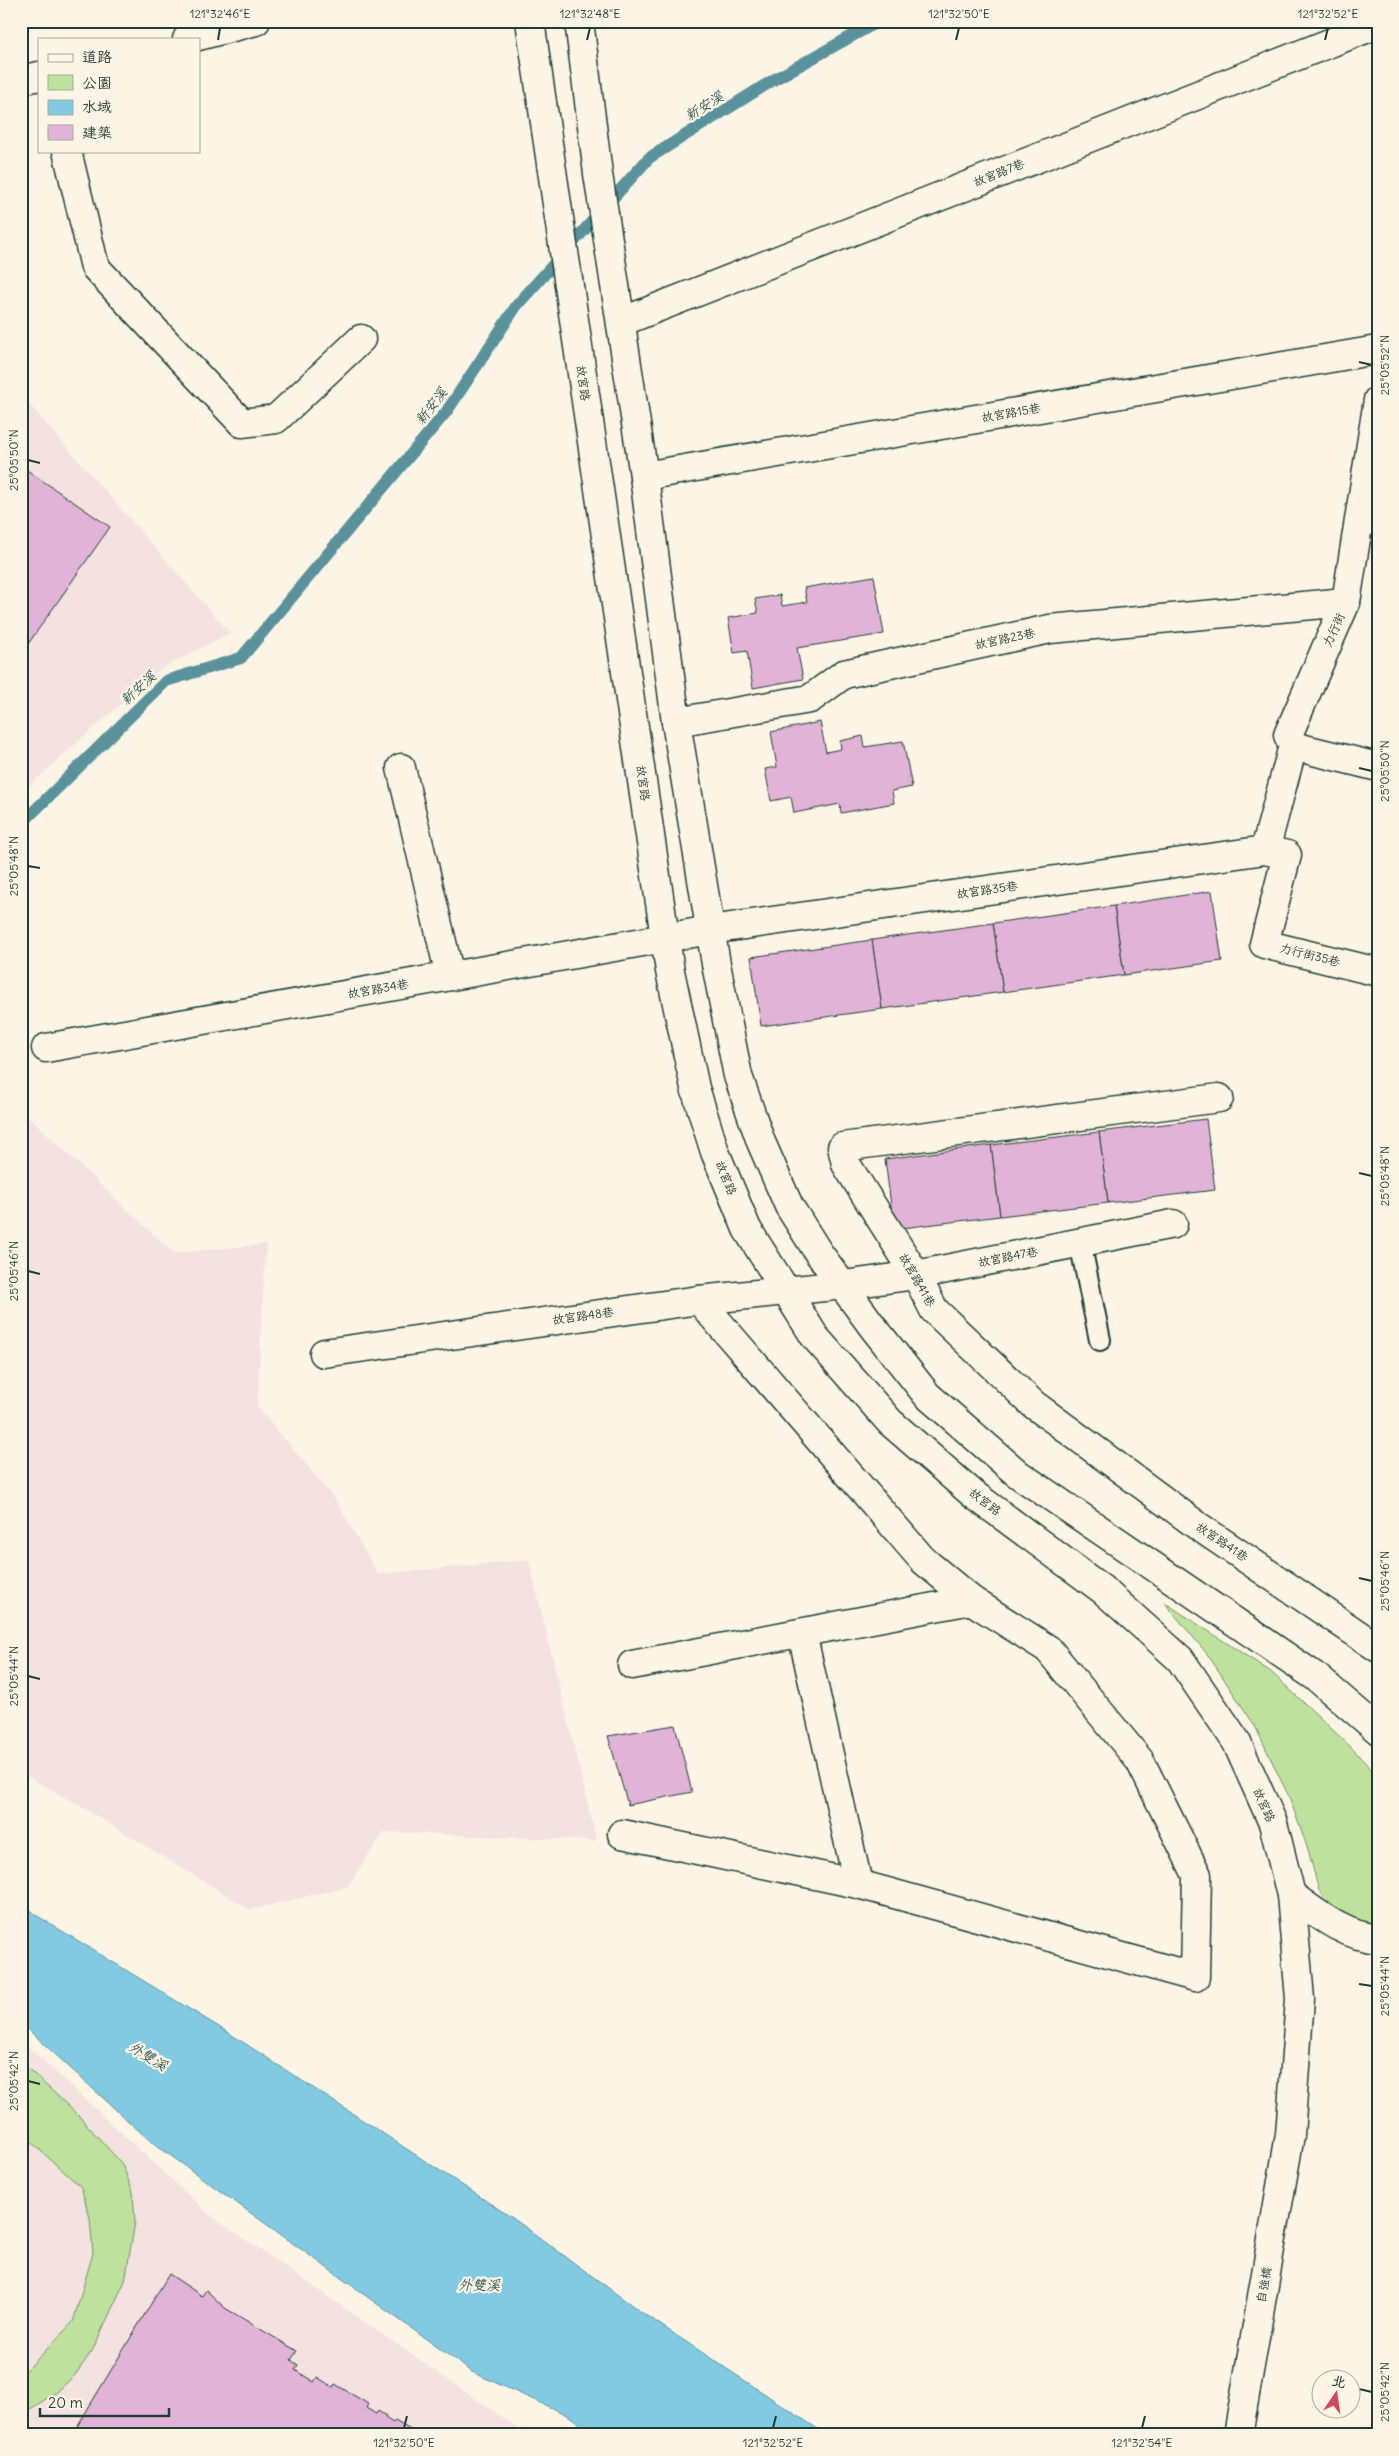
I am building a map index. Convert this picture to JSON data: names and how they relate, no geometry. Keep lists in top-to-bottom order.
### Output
{
  "streets": {
    "street": [
      "故宮路7巷",
      "故宮路",
      "故宮路15巷",
      "力行街",
      "故宮路23巷",
      "故宮路35巷",
      "力行街35巷",
      "故宮路34巷",
      "故宮路47巷",
      "故宮路41巷",
      "故宮路48巷",
      "自強橋"
    ]
  },
  "crossings": [
    ["故宮路", "故宮路34巷"],
    ["故宮路", "故宮路48巷"],
    ["故宮路", "自強橋"],
    ["力行街", "故宮路23巷"],
    ["力行街", "故宮路35巷"],
    ["力行街", "力行街35巷"],
    ["故宮路35巷", "力行街35巷"],
    ["故宮路35巷", "故宮路34巷"],
    ["故宮路47巷", "故宮路41巷"],
    ["故宮路47巷", "故宮路48巷"]
  ],
  "water": ["新安溪", "外雙溪"],
  "legend": [
    "道路",
    "公園",
    "水域",
    "建築"
  ],
  "scale_bar": "20 m",
  "north": "top",
  "coordinates": [
    "121°32'46\"E",
    "121°32'48\"E",
    "121°32'50\"E",
    "121°32'52\"E",
    "25°05'52\"N",
    "25°05'50\"N",
    "25°05'48\"N",
    "25°05'46\"N",
    "25°05'44\"N",
    "25°05'42\"N",
    "121°32'54\"E"
  ]
}
